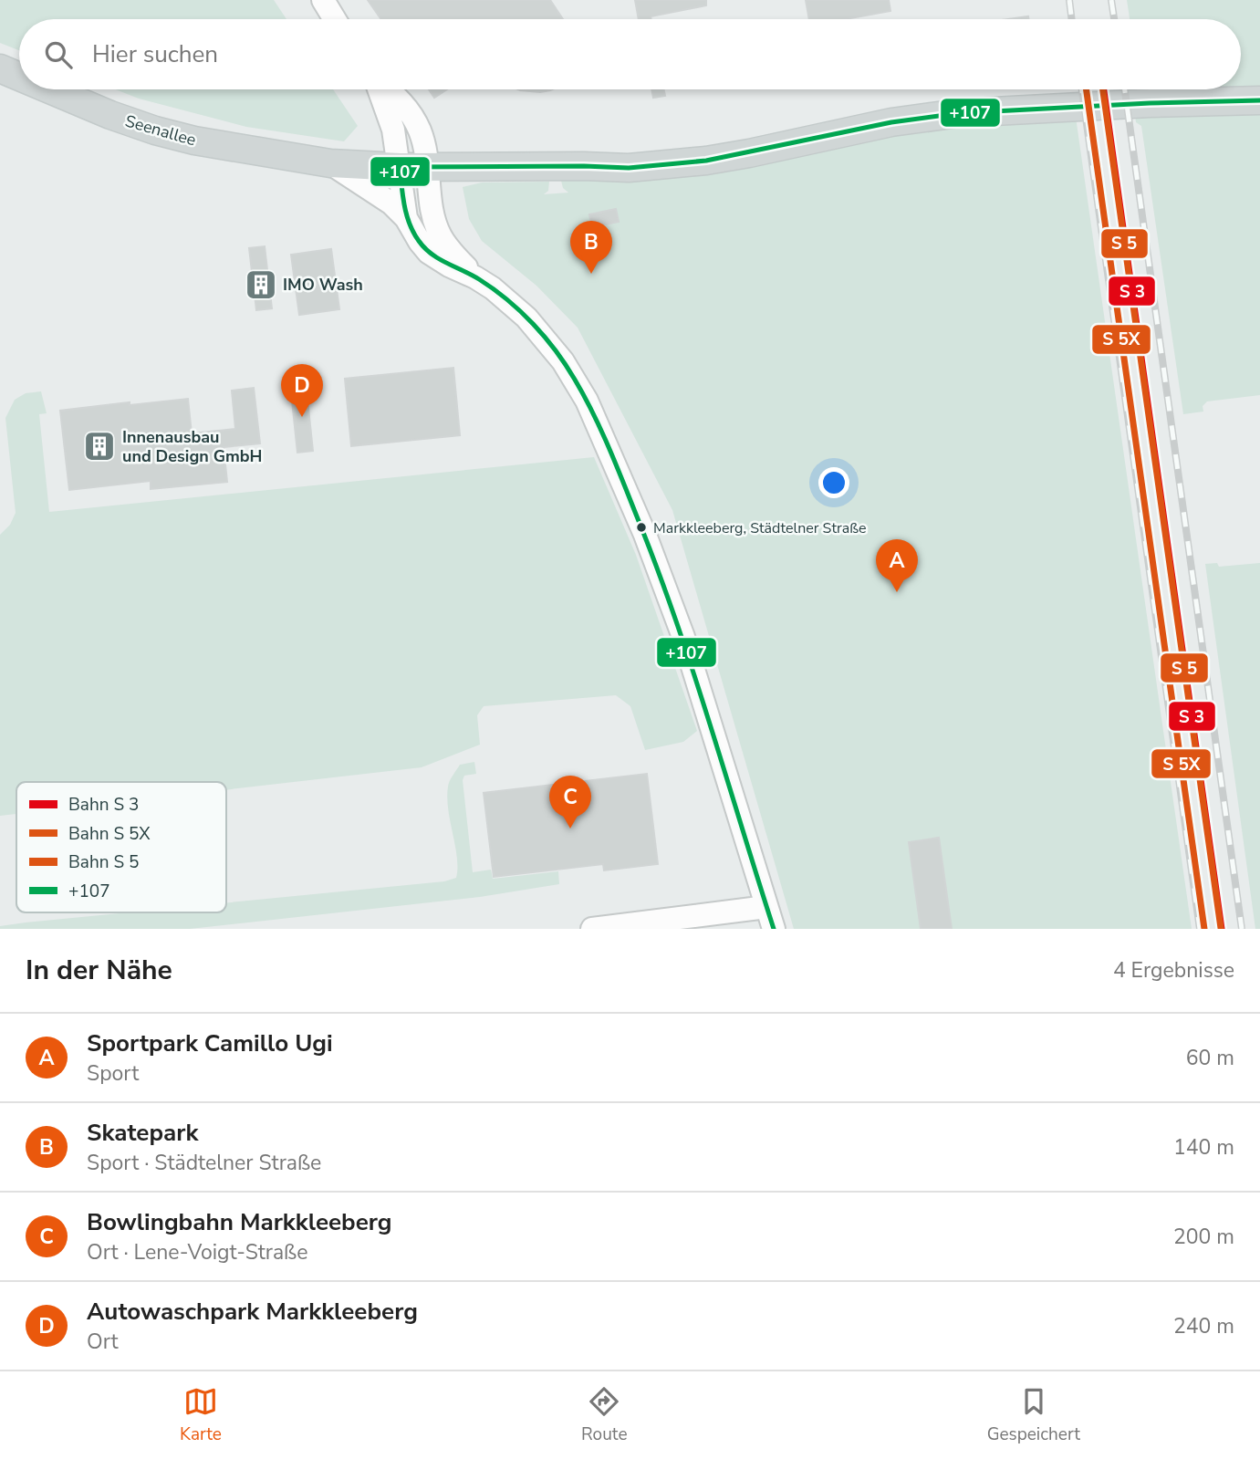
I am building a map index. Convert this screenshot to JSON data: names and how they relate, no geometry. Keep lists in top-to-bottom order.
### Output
{
  "streets": {
    "main road": ["Seenallee"]
  },
  "places": {
    "building": ["IMO Wash", "Innenausbau und Design GmbH"],
    "other": ["Markkleeberg, Städtelner Straße"]
  },
  "lines": ["transit line +107"],
  "legend": [
    "Bahn S 3",
    "Bahn S 5X",
    "Bahn S 5",
    "+107"
  ],
  "page": {
    "search": "Hier suchen",
    "pins": [
      "B",
      "D",
      "A",
      "C"
    ],
    "heading": ["In der Nähe", "4 Ergebnisse"],
    "list": [
      {
        "mark": "A",
        "name": "Sportpark Camillo Ugi",
        "note": "Sport",
        "value": "60 m"
      },
      {
        "mark": "B",
        "name": "Skatepark",
        "note": "Sport · Städtelner Straße",
        "value": "140 m"
      },
      {
        "mark": "C",
        "name": "Bowlingbahn Markkleeberg",
        "note": "Ort · Lene-Voigt-Straße",
        "value": "200 m"
      },
      {
        "mark": "D",
        "name": "Autowaschpark Markkleeberg",
        "note": "Ort",
        "value": "240 m"
      }
    ],
    "nav": ["Karte", "Route", "Gespeichert"]
  }
}
